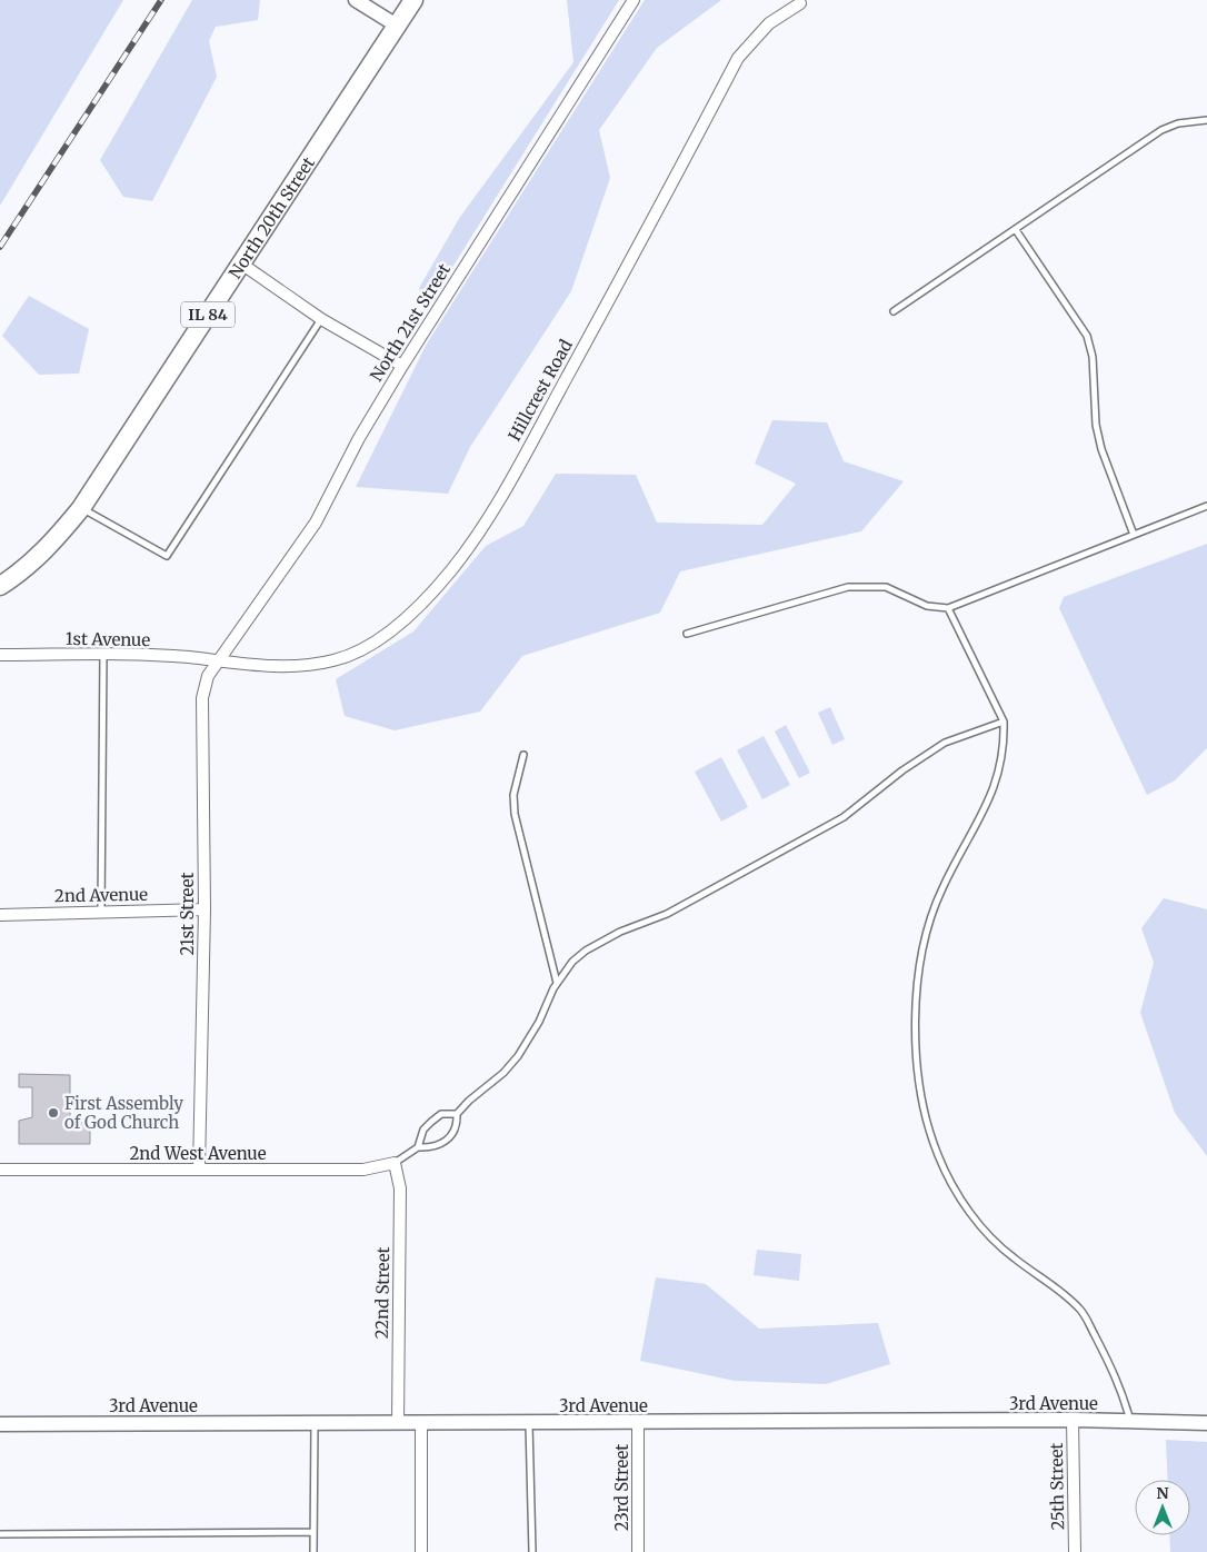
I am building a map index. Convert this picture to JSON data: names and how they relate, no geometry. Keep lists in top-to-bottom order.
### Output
{
  "streets": {
    "main road": ["North 20th Street", "IL 84"],
    "street": [
      "North 21st Street",
      "Hillcrest Road",
      "1st Avenue",
      "2nd Avenue",
      "21st Street",
      "2nd West Avenue",
      "22nd Street",
      "3rd Avenue",
      "25th Street",
      "23rd Street"
    ]
  },
  "crossings": [
    ["North 21st Street", "Hillcrest Road"],
    ["North 21st Street", "1st Avenue"],
    ["North 21st Street", "21st Street"],
    ["Hillcrest Road", "1st Avenue"],
    ["Hillcrest Road", "21st Street"],
    ["1st Avenue", "21st Street"],
    ["2nd Avenue", "21st Street"],
    ["21st Street", "2nd West Avenue"],
    ["2nd West Avenue", "22nd Street"],
    ["22nd Street", "3rd Avenue"],
    ["3rd Avenue", "25th Street"],
    ["3rd Avenue", "23rd Street"]
  ],
  "places": ["First Assembly of God Church"],
  "north": "top"
}
